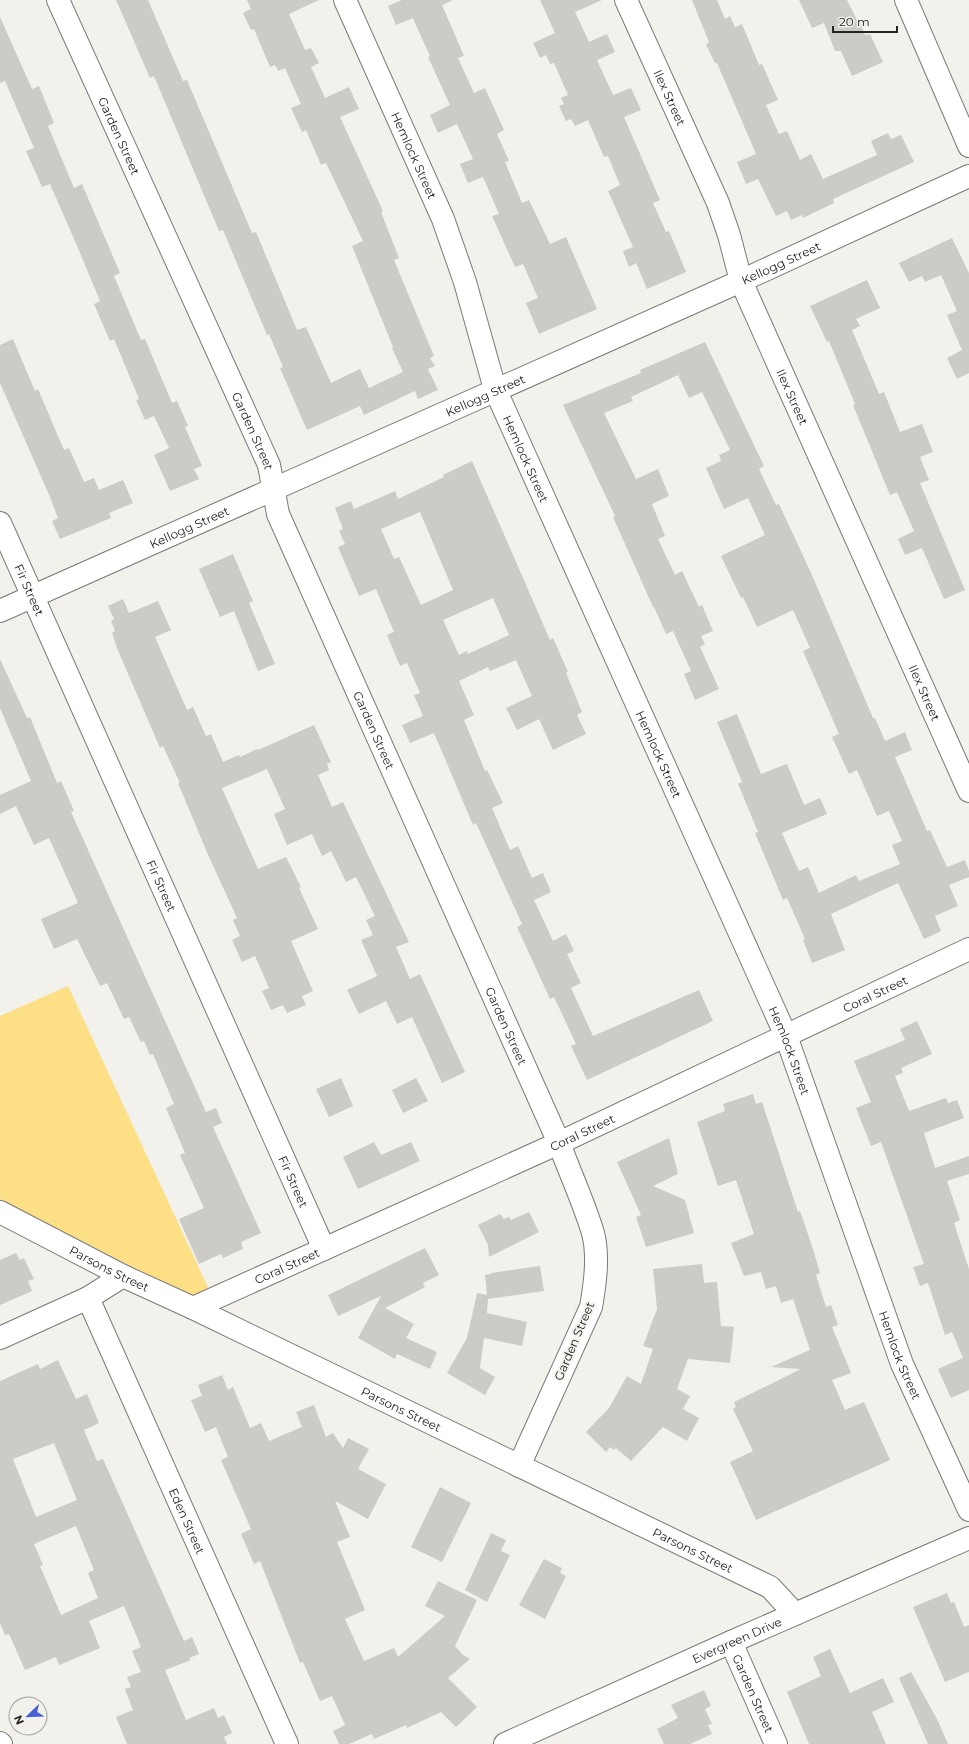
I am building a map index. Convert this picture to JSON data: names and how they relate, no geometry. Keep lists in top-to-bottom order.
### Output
{
  "streets": {
    "street": [
      "Ilex Street",
      "Garden Street",
      "Hemlock Street",
      "Kellogg Street",
      "Fir Street",
      "Coral Street",
      "Parsons Street",
      "Eden Street",
      "Evergreen Drive"
    ]
  },
  "crossings": [
    ["Ilex Street", "Kellogg Street"],
    ["Garden Street", "Kellogg Street"],
    ["Garden Street", "Coral Street"],
    ["Garden Street", "Parsons Street"],
    ["Garden Street", "Evergreen Drive"],
    ["Hemlock Street", "Kellogg Street"],
    ["Hemlock Street", "Coral Street"],
    ["Kellogg Street", "Fir Street"],
    ["Fir Street", "Coral Street"],
    ["Coral Street", "Parsons Street"],
    ["Parsons Street", "Evergreen Drive"]
  ],
  "scale_bar": "20 m",
  "north": "bottom left"
}
